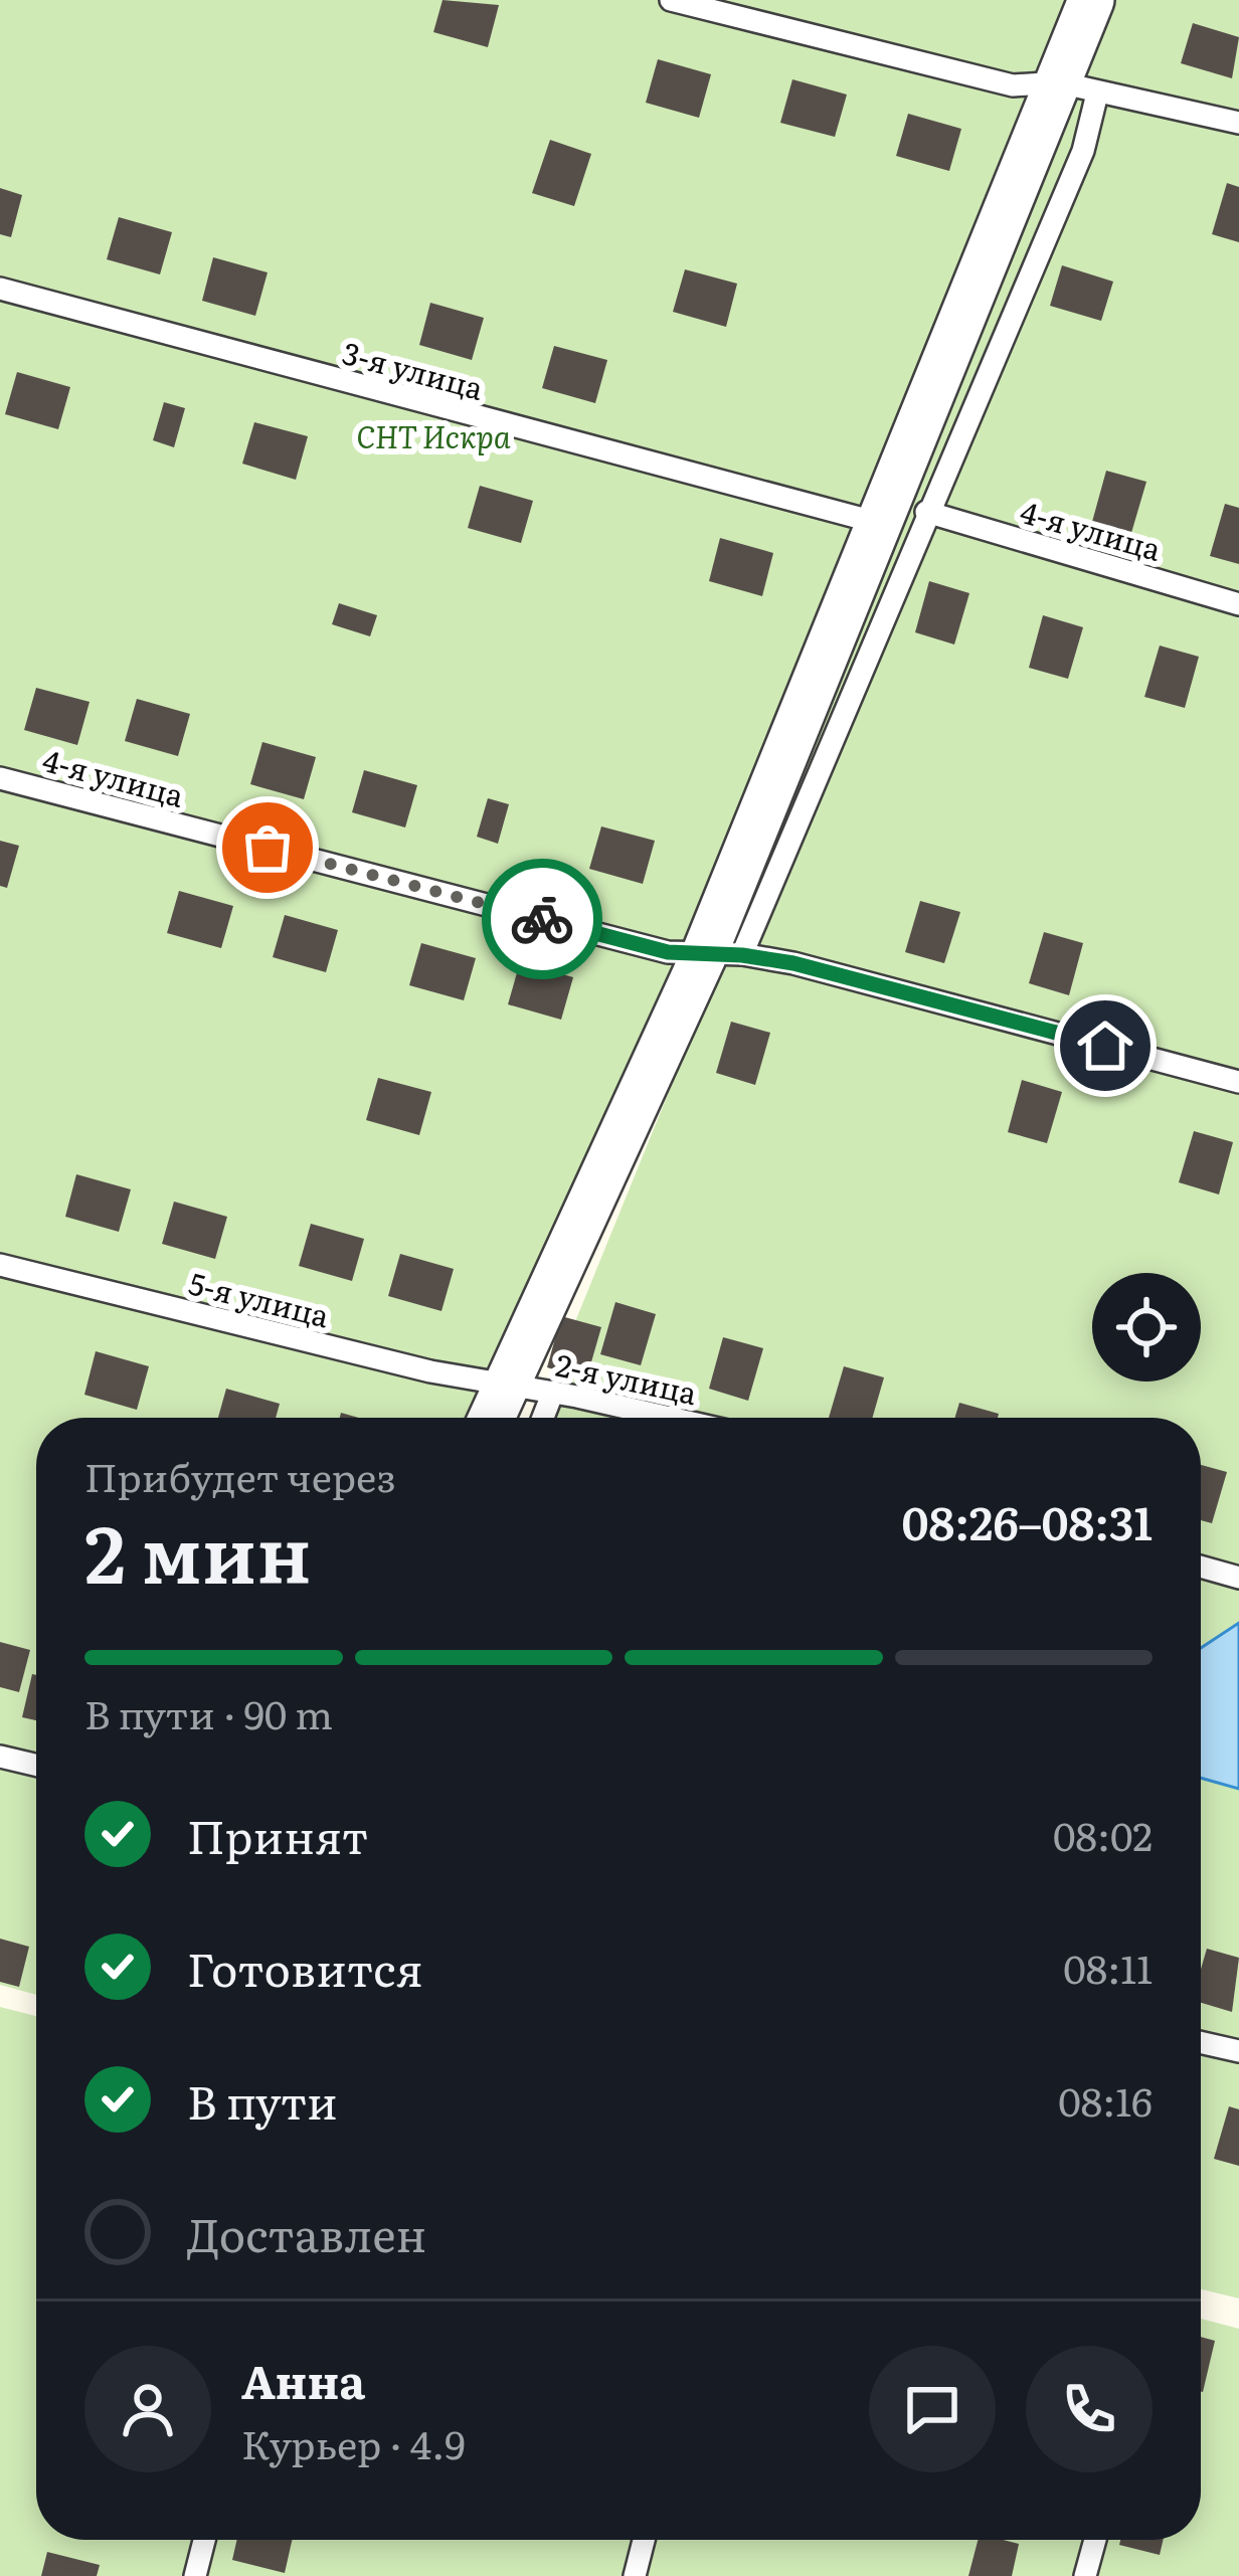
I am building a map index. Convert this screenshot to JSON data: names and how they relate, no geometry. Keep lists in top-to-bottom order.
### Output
{
  "streets": {
    "lane": [
      "3-я улица",
      "4-я улица",
      "5-я улица",
      "2-я улица"
    ]
  },
  "crossings": [
    ["5-я улица", "2-я улица"]
  ],
  "parks": ["СНТ Искра"],
  "page": {
    "heading": ["2 мин", "Прибудет через", "08:26–08:31"],
    "panel": ["Анна", "Курьер · 4.9"],
    "bar": "В пути · 90 m",
    "list": [
      ["Принят", "08:02"],
      ["Готовится", "08:11"],
      ["В пути", "08:16"],
      "Доставлен"
    ]
  }
}
